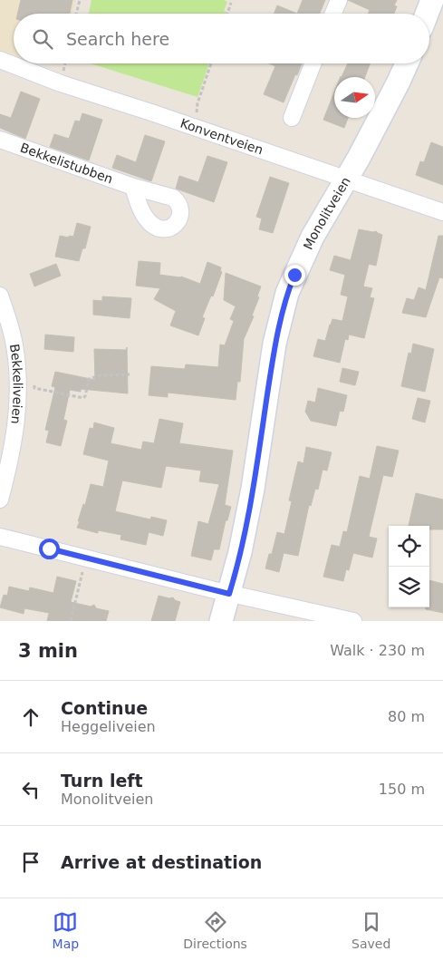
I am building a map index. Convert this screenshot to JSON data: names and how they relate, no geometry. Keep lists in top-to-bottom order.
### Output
{
  "streets": {
    "street": [
      "Konventveien",
      "Bekkelistubben",
      "Monolitveien",
      "Bekkeliveien"
    ]
  },
  "crossings": [
    ["Konventveien", "Monolitveien"]
  ],
  "north": "right",
  "page": {
    "search": "Search here",
    "heading": ["3 min", "Walk · 230 m"],
    "list": [
      ["Continue", "Heggeliveien", "80 m"],
      ["Turn left", "Monolitveien", "150 m"],
      "Arrive at destination"
    ],
    "nav": ["Map", "Directions", "Saved"]
  }
}
